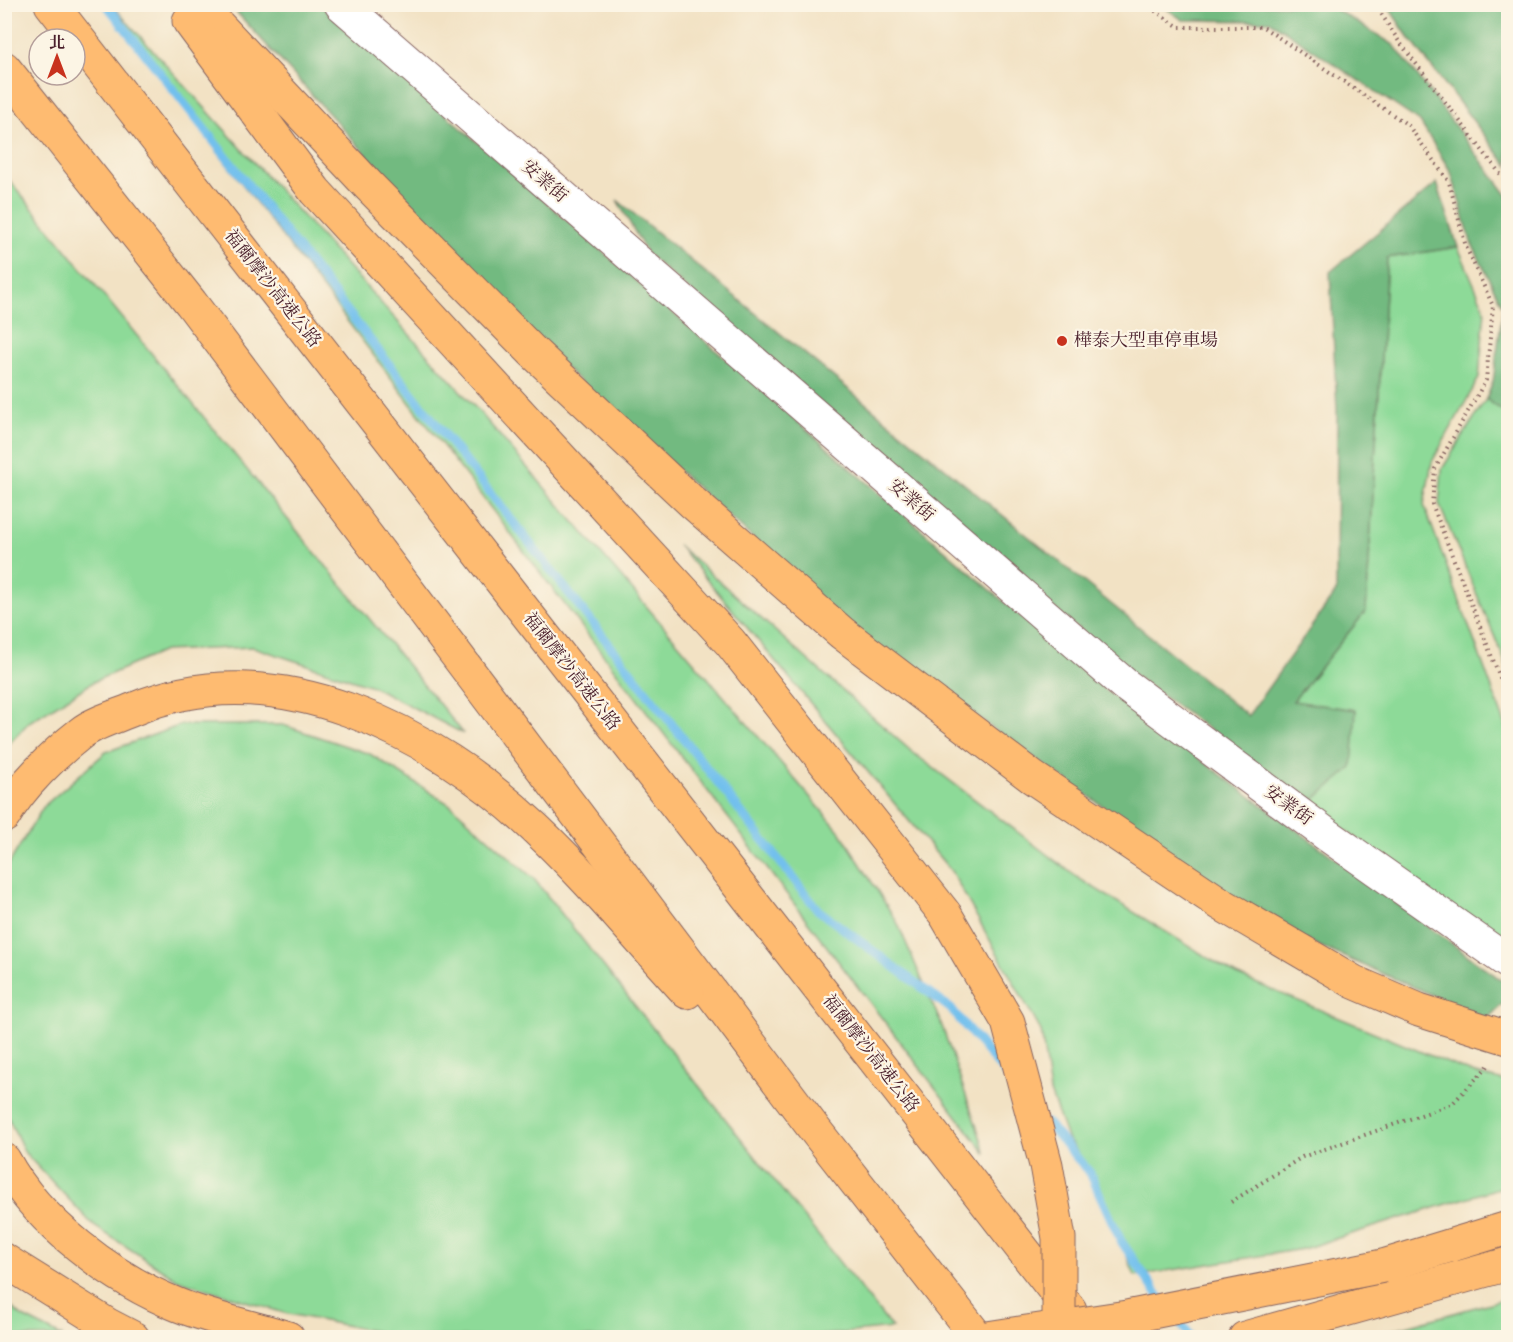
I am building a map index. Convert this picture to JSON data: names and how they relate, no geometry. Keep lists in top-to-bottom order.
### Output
{
  "streets": {
    "highway": ["福爾摩沙高速公路"],
    "street": ["安業街"]
  },
  "places": ["樺泰大型車停車場"],
  "north": "top"
}
